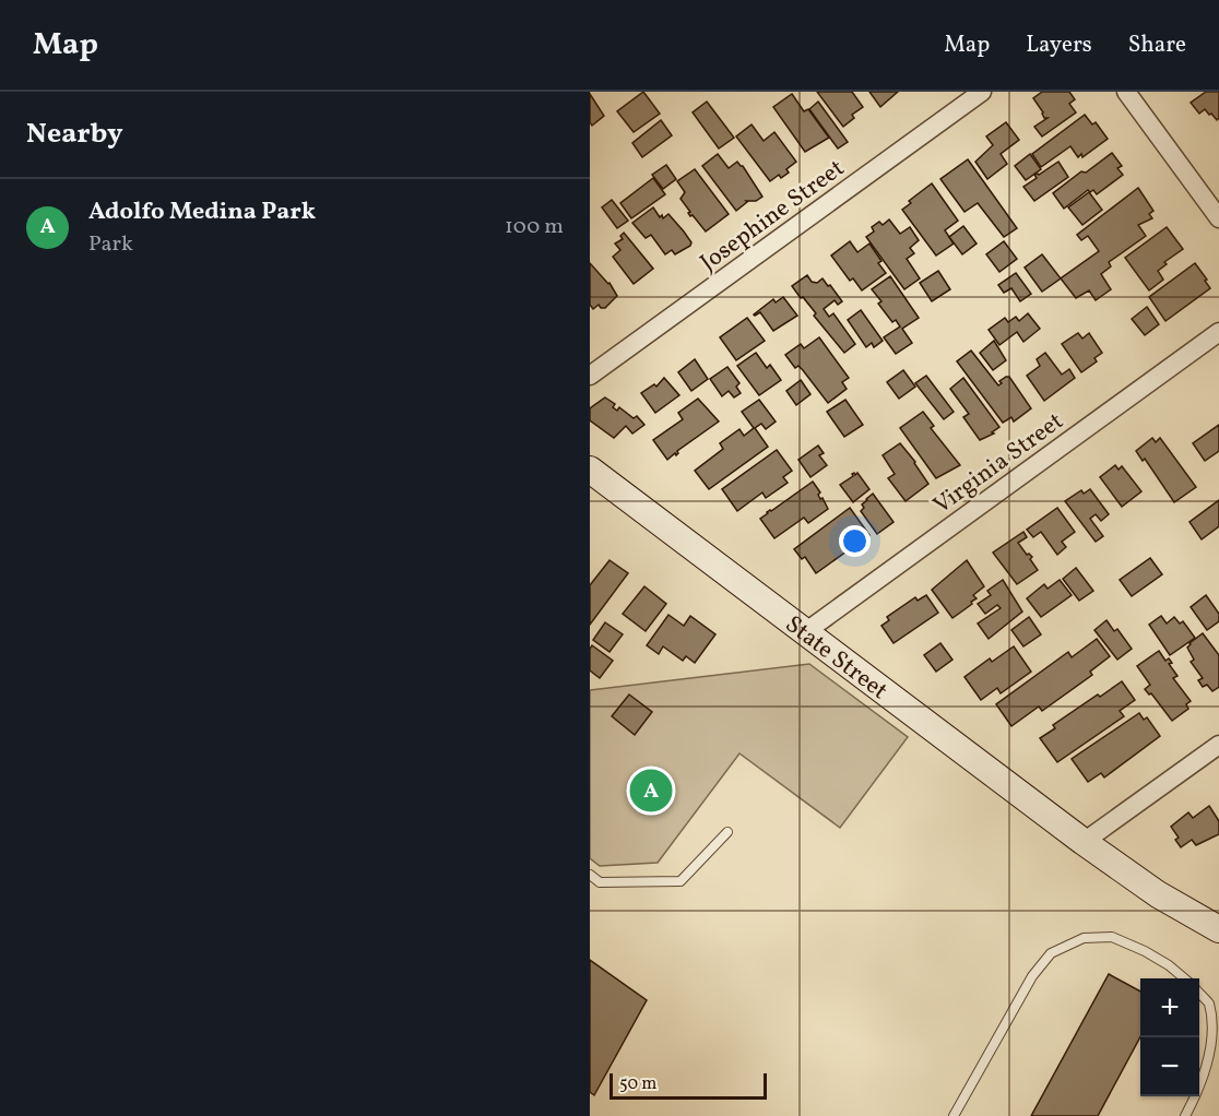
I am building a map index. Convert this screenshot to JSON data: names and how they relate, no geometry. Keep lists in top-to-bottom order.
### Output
{
  "streets": {
    "main road": ["State Street"],
    "street": ["Josephine Street", "Virginia Street"]
  },
  "crossings": [
    ["Virginia Street", "State Street"]
  ],
  "scale_bar": "50 m",
  "page": {
    "header": "Map",
    "nav": ["Map", "Layers", "Share"],
    "heading": "Nearby",
    "list": [
      {
        "mark": "A",
        "name": "Adolfo Medina Park",
        "note": "Park",
        "value": "100 m"
      }
    ],
    "pins": "A",
    "map_buttons": ["+", "−"],
    "scale": "50 m"
  }
}
